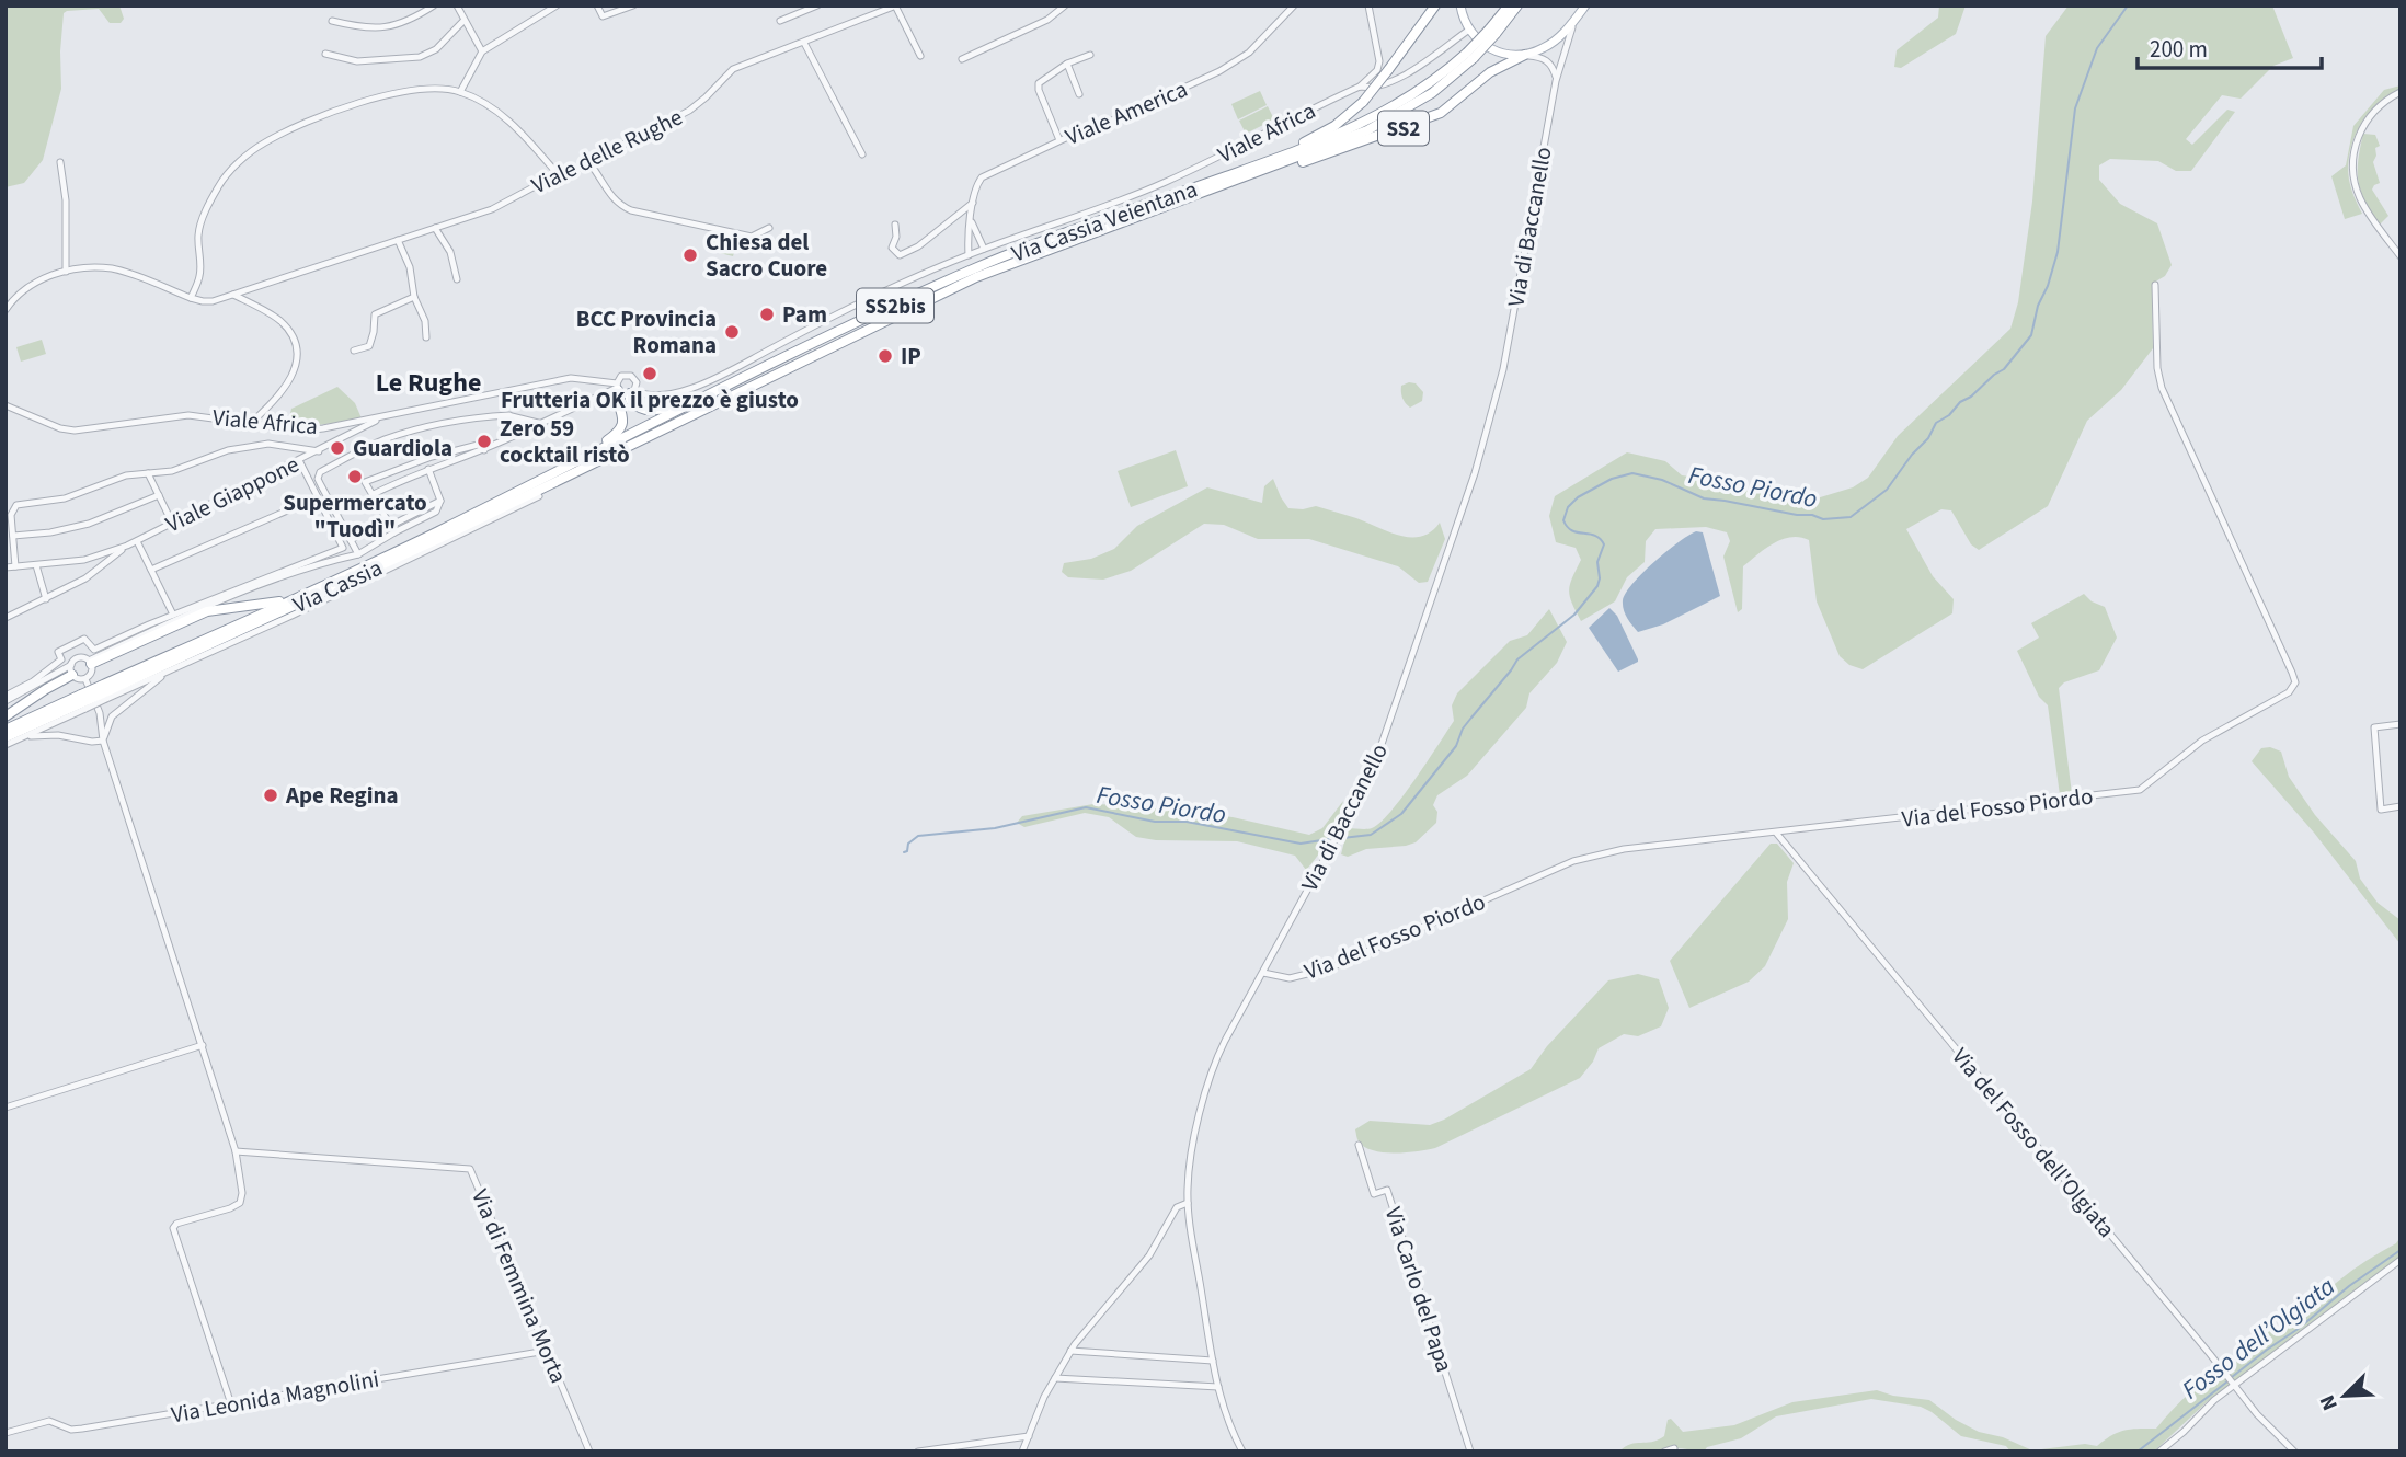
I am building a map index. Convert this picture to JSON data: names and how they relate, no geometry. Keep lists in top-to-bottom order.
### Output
{
  "streets": {
    "highway": [
      "SS2",
      "Via Cassia Veientana",
      "SS2bis",
      "Via Cassia"
    ],
    "street": [
      "Viale America",
      "Viale Africa",
      "Viale delle Rughe",
      "Via di Baccanello",
      "Viale Giappone",
      "Via del Fosso Piordo",
      "Via del Fosso dell'Olgiata",
      "Via di Femmina Morta",
      "Via Carlo del Papa",
      "Via Leonida Magnolini"
    ]
  },
  "crossings": [
    ["Viale America", "Viale Africa"],
    ["SS2", "Via Cassia Veientana"],
    ["SS2", "Via di Baccanello"],
    ["Viale Africa", "Viale Giappone"],
    ["Via Cassia Veientana", "Via Cassia"],
    ["Via di Baccanello", "Via del Fosso Piordo"],
    ["Via del Fosso Piordo", "Via del Fosso dell'Olgiata"],
    ["Via di Femmina Morta", "Via Leonida Magnolini"]
  ],
  "districts": ["Le Rughe"],
  "water": ["Fosso Piordo", "Fosso dell’Olgiata"],
  "places": [
    "Chiesa del Sacro Cuore",
    "Pam",
    "BCC Provincia Romana",
    "IP",
    "Frutteria OK il prezzo è giusto",
    "Zero 59 cocktail ristò",
    "Guardiola",
    "Supermercato \"Tuodì\"",
    "Ape Regina"
  ],
  "scale_bar": "200 m",
  "north": "bottom left"
}
